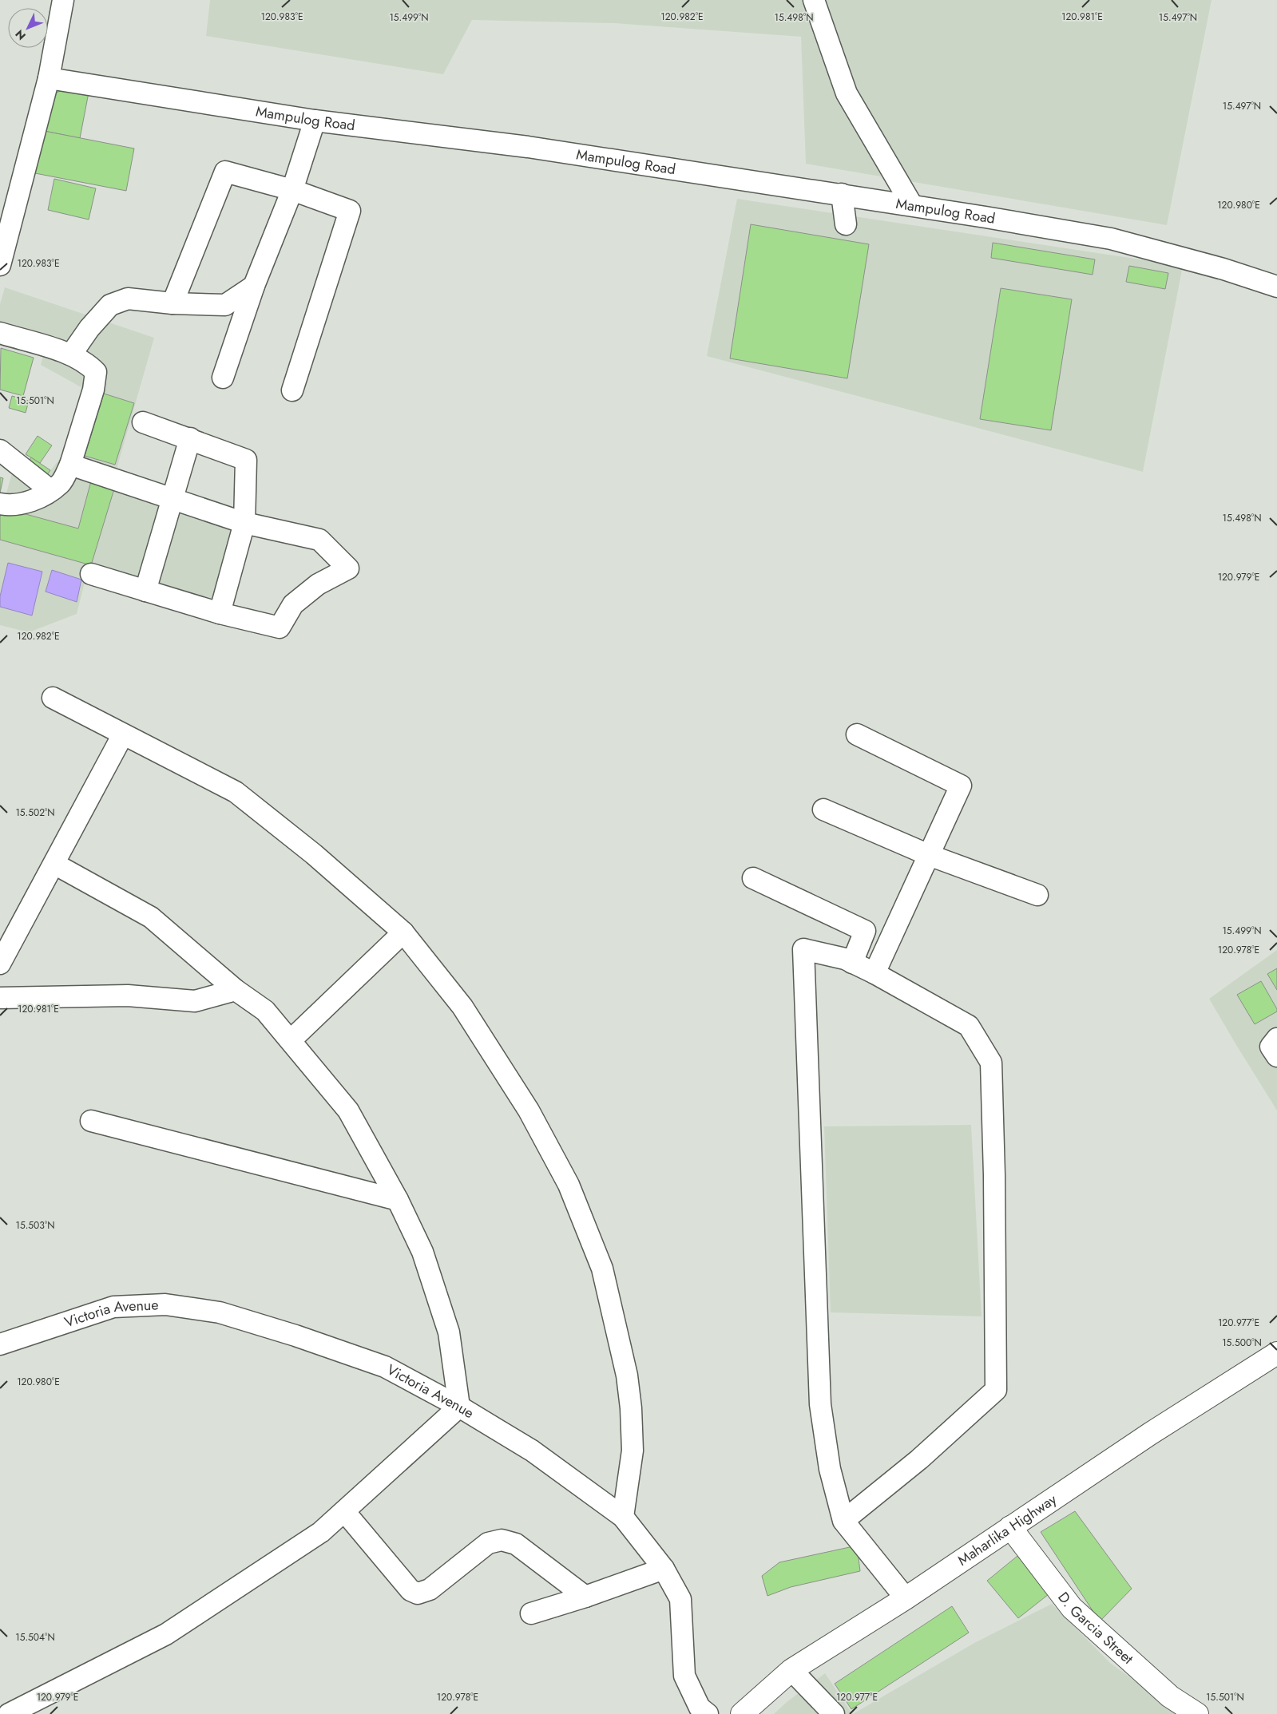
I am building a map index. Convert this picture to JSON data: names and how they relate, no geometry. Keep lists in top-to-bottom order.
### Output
{
  "streets": {
    "main road": ["Maharlika Highway", "D. Garcia Street"],
    "street": ["Mampulog Road", "Victoria Avenue"]
  },
  "crossings": [
    ["Maharlika Highway", "D. Garcia Street"]
  ],
  "north": "bottom left",
  "coordinates": [
    "120.983°E",
    "120.982°E",
    "120.981°E",
    "15.499°N",
    "15.498°N",
    "15.497°N",
    "120.980°E",
    "15.501°N",
    "120.979°E",
    "15.502°N",
    "120.978°E",
    "15.503°N",
    "120.977°E",
    "15.500°N",
    "15.504°N"
  ]
}
